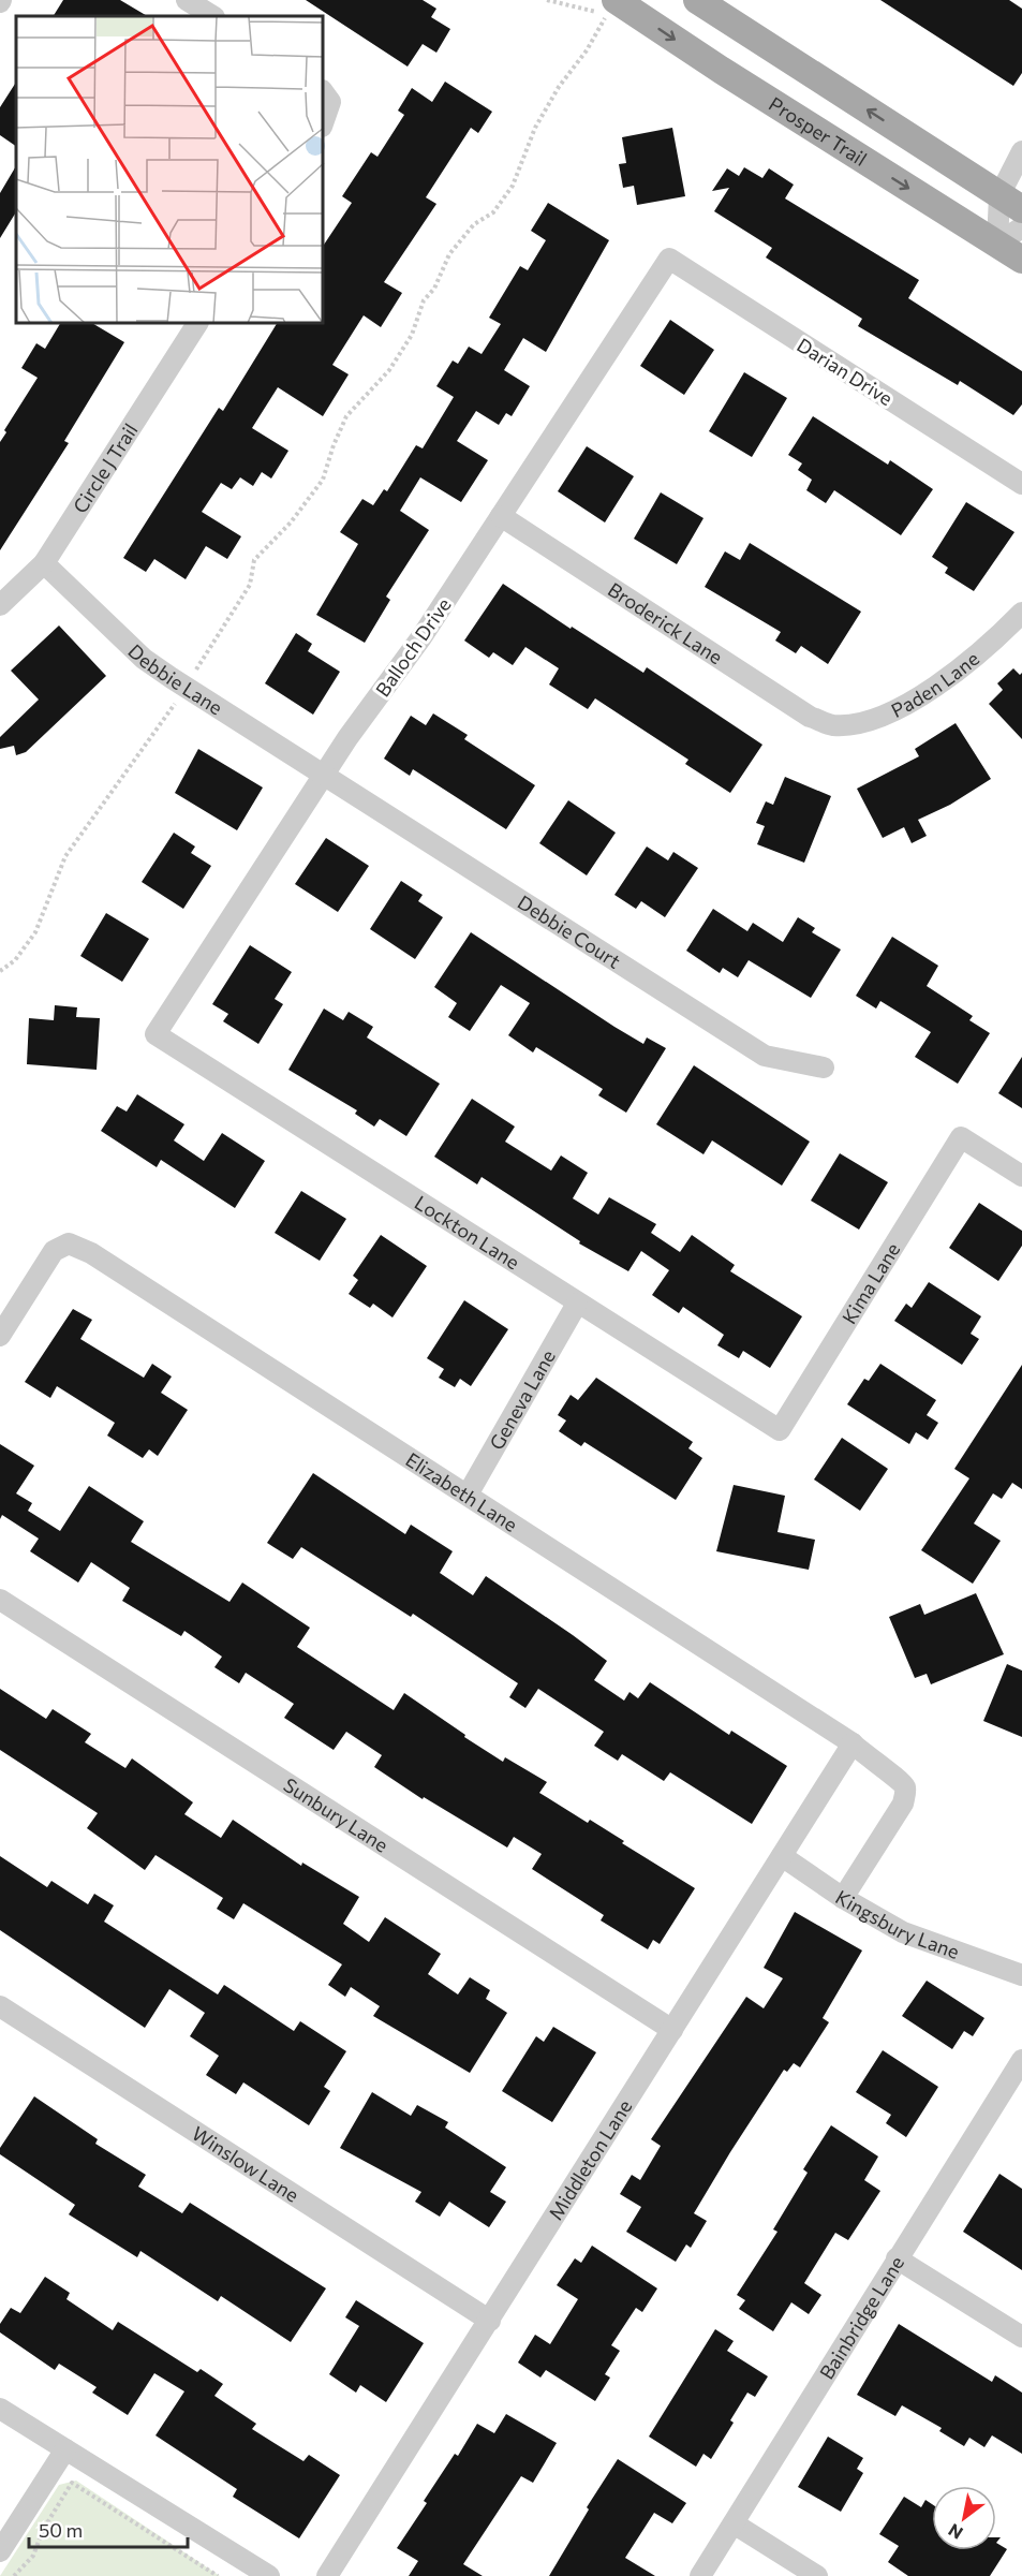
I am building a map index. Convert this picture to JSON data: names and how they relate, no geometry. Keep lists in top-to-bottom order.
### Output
{
  "streets": {
    "main road": ["Prosper Trail"],
    "street": [
      "Darian Drive",
      "Circle J Trail",
      "Broderick Lane",
      "Balloch Drive",
      "Debbie Lane",
      "Paden Lane",
      "Debbie Court",
      "Lockton Lane",
      "Kima Lane",
      "Geneva Lane",
      "Elizabeth Lane",
      "Sunbury Lane",
      "Kingsbury Lane",
      "Middleton Lane",
      "Winslow Lane",
      "Bainbridge Lane"
    ]
  },
  "crossings": [
    ["Darian Drive", "Balloch Drive"],
    ["Circle J Trail", "Debbie Lane"],
    ["Broderick Lane", "Balloch Drive"],
    ["Broderick Lane", "Paden Lane"],
    ["Balloch Drive", "Debbie Lane"],
    ["Balloch Drive", "Debbie Court"],
    ["Balloch Drive", "Lockton Lane"],
    ["Debbie Lane", "Debbie Court"],
    ["Lockton Lane", "Kima Lane"],
    ["Lockton Lane", "Geneva Lane"],
    ["Geneva Lane", "Elizabeth Lane"],
    ["Elizabeth Lane", "Kingsbury Lane"],
    ["Elizabeth Lane", "Middleton Lane"],
    ["Sunbury Lane", "Middleton Lane"],
    ["Kingsbury Lane", "Middleton Lane"],
    ["Middleton Lane", "Winslow Lane"]
  ],
  "scale_bar": "50 m",
  "north": "bottom left"
}
